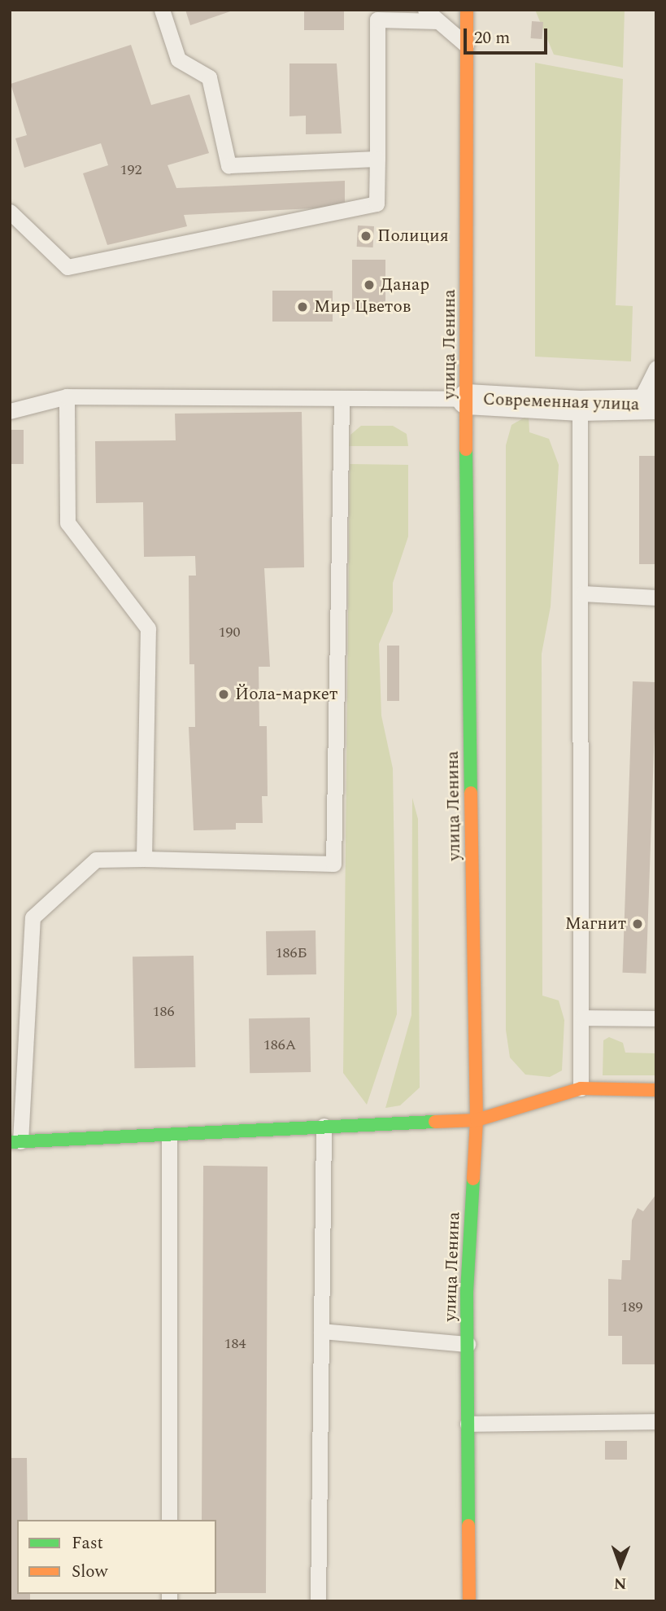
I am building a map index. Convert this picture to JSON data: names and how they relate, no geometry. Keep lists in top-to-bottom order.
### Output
{
  "streets": {
    "main road": ["улица Ленина"],
    "street": ["Современная улица"]
  },
  "crossings": [
    ["улица Ленина", "Современная улица"]
  ],
  "places": [
    "Полиция",
    "Данар",
    "Мир Цветов",
    "Йола-маркет",
    "Магнит"
  ],
  "house_numbers": [
    "192",
    "190",
    "186Б",
    "186",
    "186А",
    "189",
    "184"
  ],
  "legend": ["Fast", "Slow"],
  "scale_bar": "20 m",
  "north": "bottom"
}
